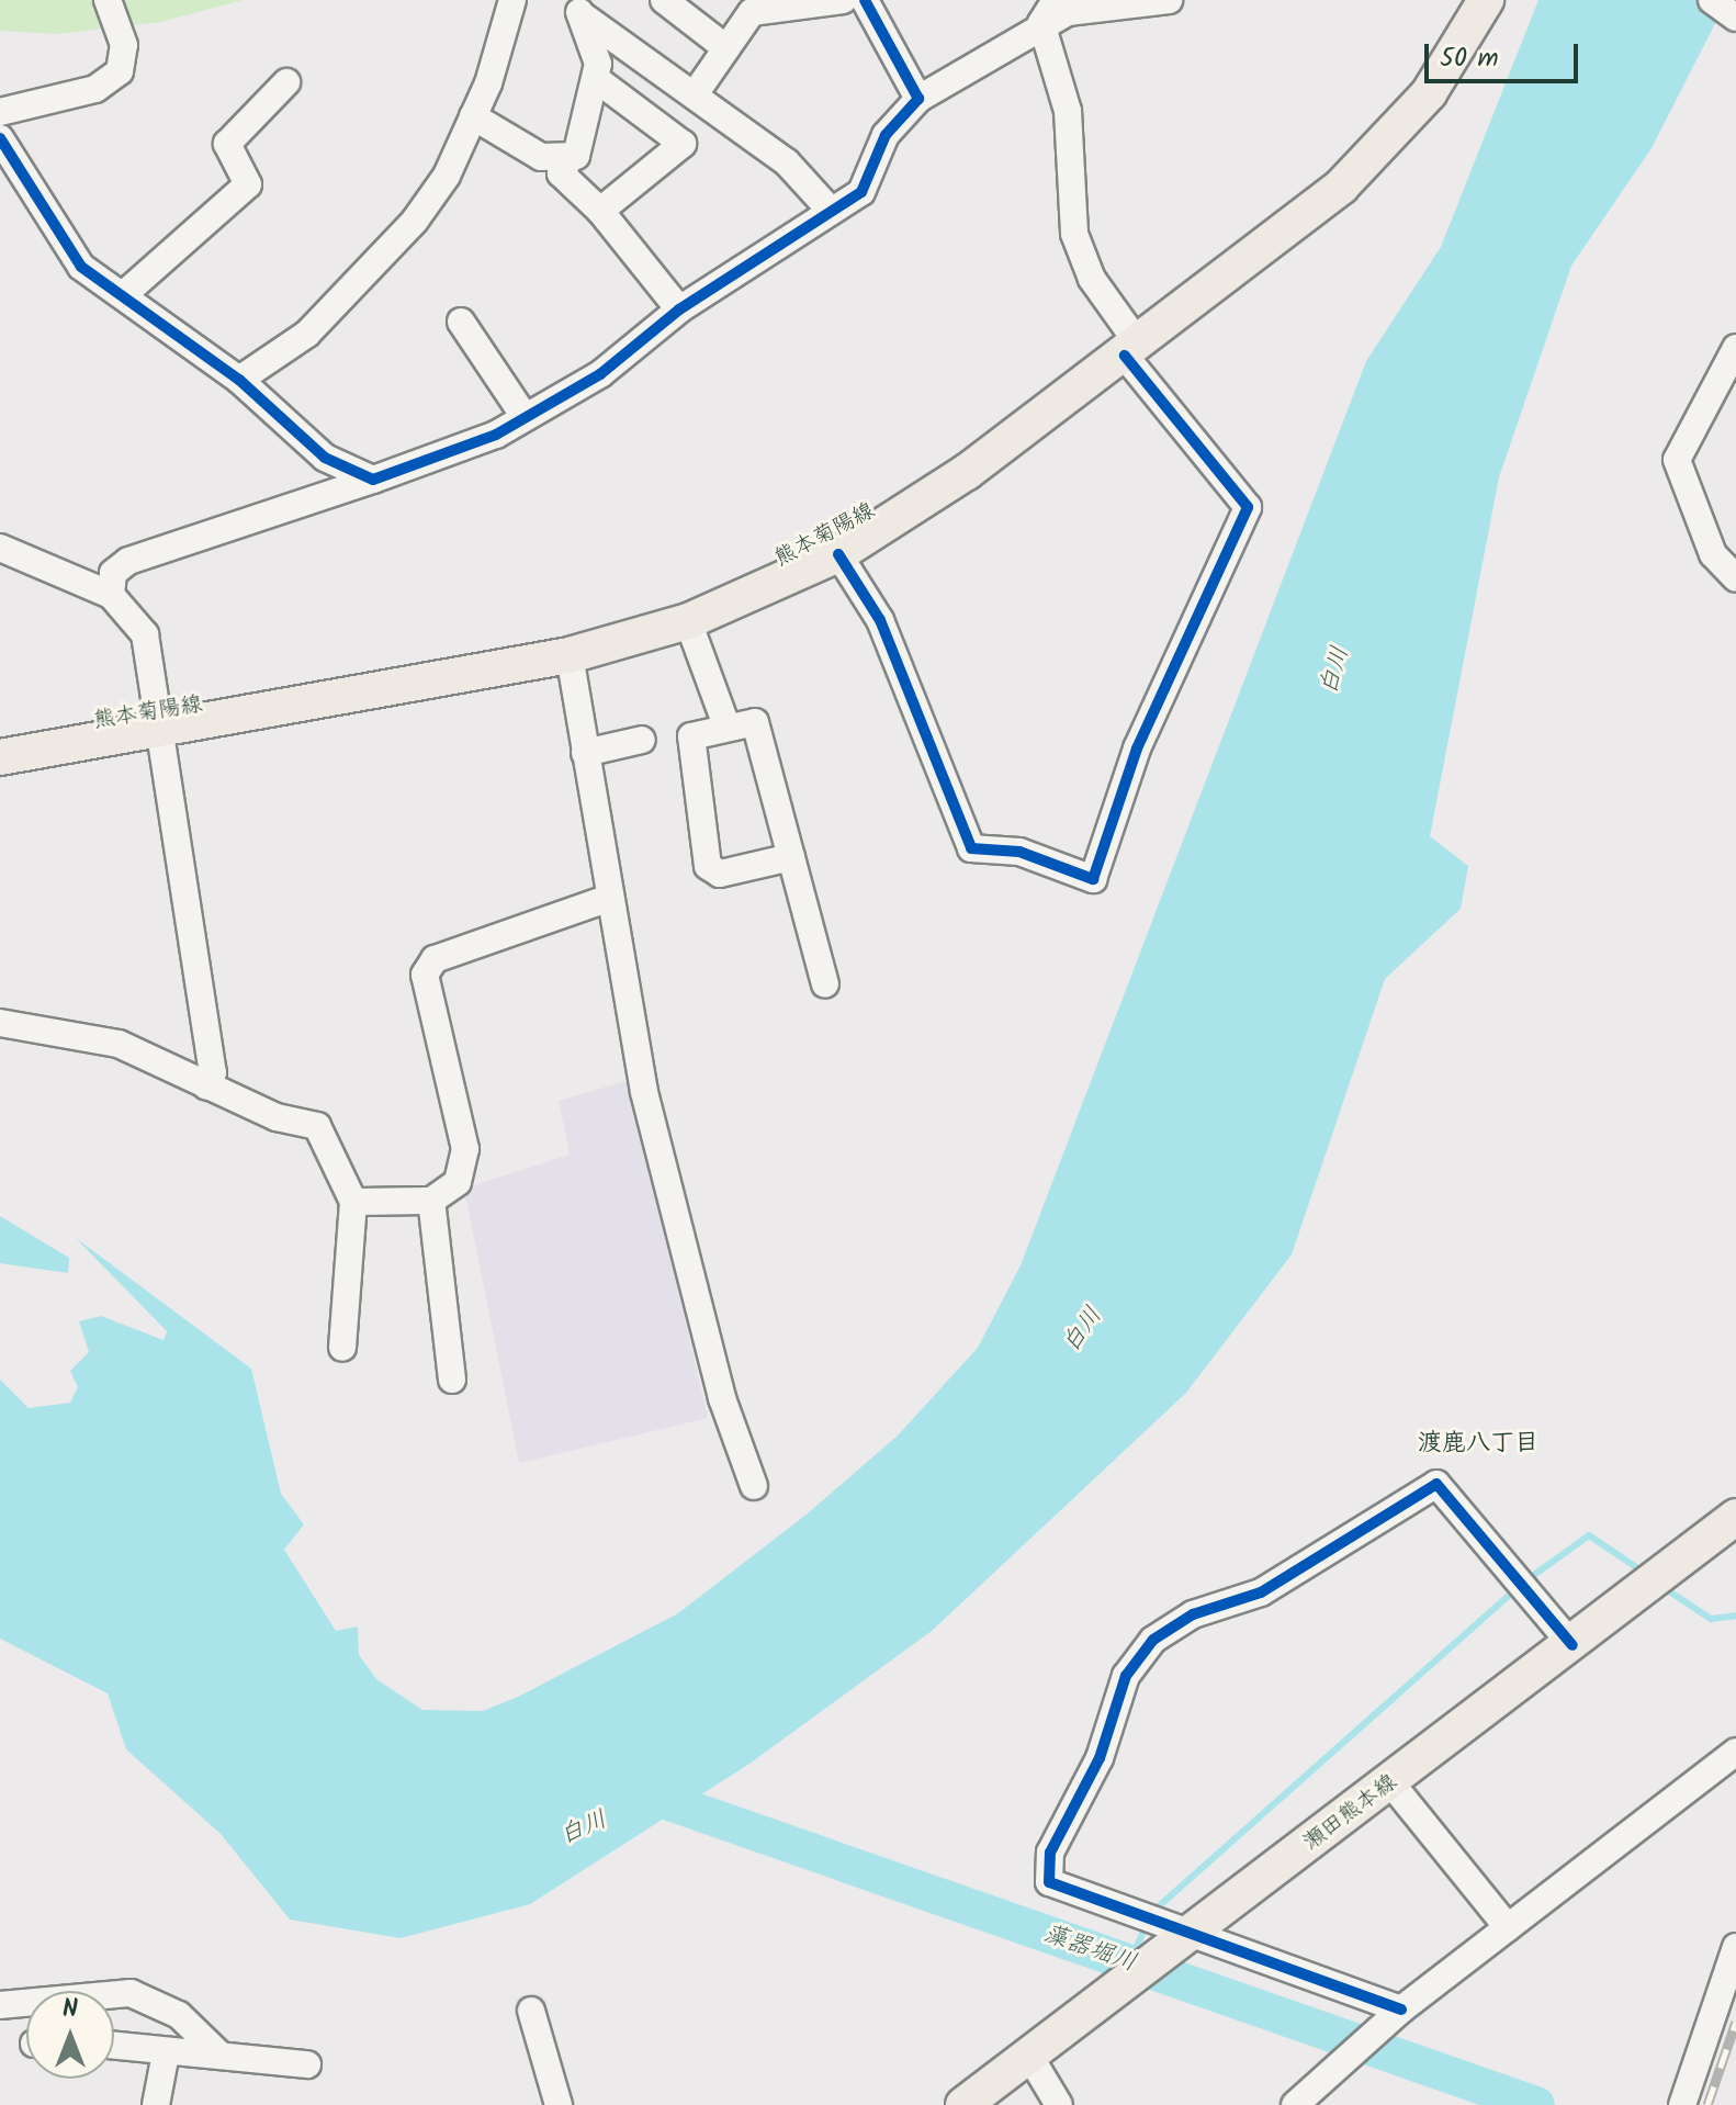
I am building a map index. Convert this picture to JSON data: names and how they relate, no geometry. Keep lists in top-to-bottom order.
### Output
{
  "streets": {
    "main road": ["熊本菊陽線", "瀬田熊本線"]
  },
  "districts": ["渡鹿八丁目"],
  "water": ["白川", "藻器堀川"],
  "scale_bar": "50 m",
  "north": "top"
}
